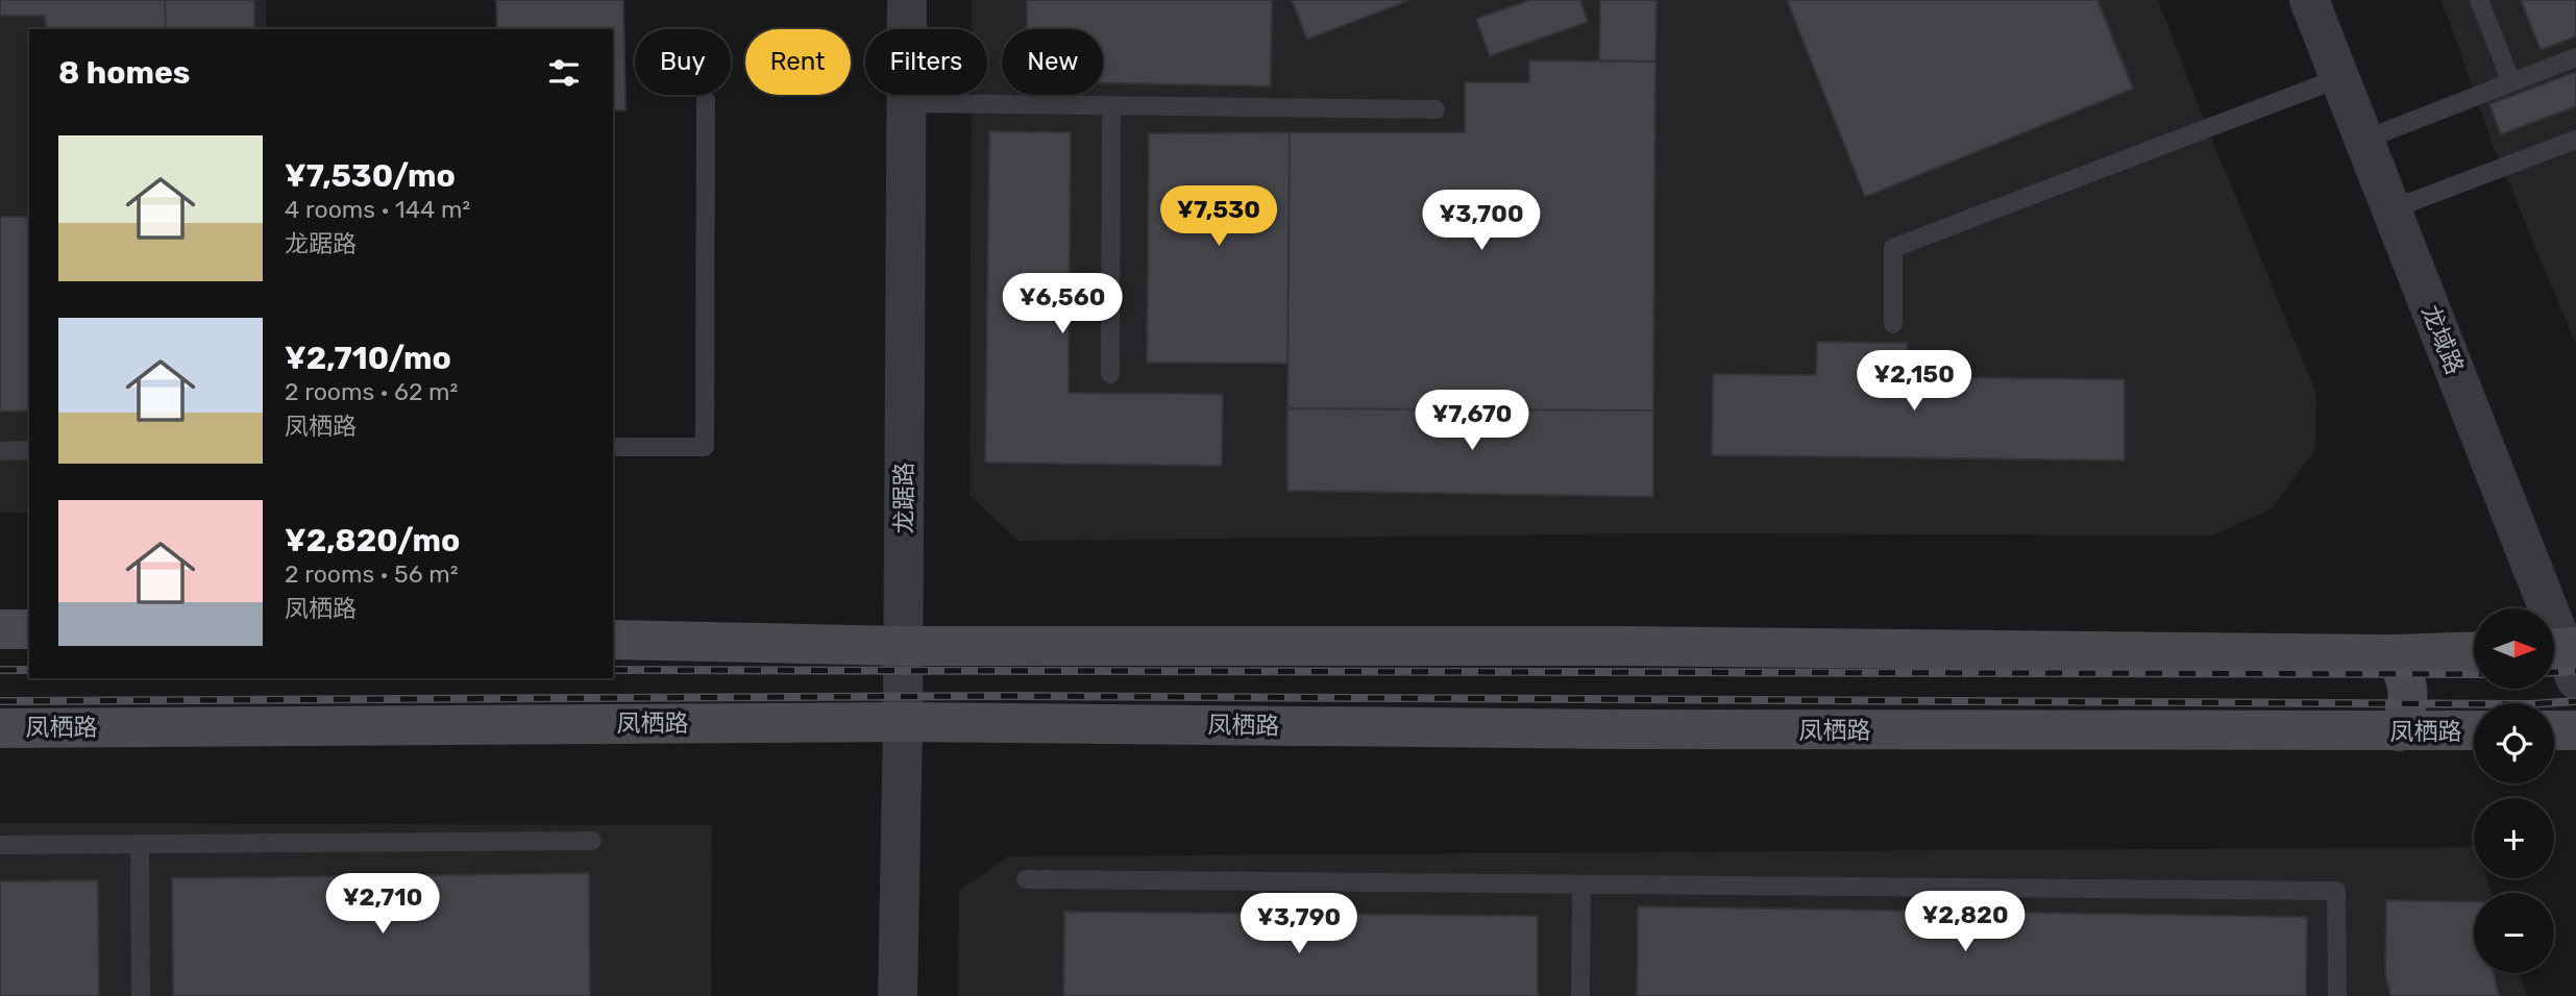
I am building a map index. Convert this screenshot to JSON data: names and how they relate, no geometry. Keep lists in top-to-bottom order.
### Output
{
  "streets": {
    "main road": ["凤栖路"],
    "street": ["龙域路", "龙踞路"]
  },
  "crossings": [
    ["龙踞路", "凤栖路"]
  ],
  "north": "right",
  "page": {
    "chip": [
      "Buy",
      "Rent",
      "Filters",
      "New"
    ],
    "heading": "8 homes",
    "list": [
      {
        "name": "¥7,530/mo",
        "note": "4 rooms · 144 m² · 龙踞路"
      },
      {
        "name": "¥2,710/mo",
        "note": "2 rooms · 62 m² · 凤栖路"
      },
      {
        "name": "¥2,820/mo",
        "note": "2 rooms · 56 m² · 凤栖路"
      }
    ],
    "price": [
      "¥7,530",
      "¥3,700",
      "¥6,560",
      "¥2,150",
      "¥7,670",
      "¥2,710",
      "¥2,820",
      "¥3,790"
    ],
    "map_buttons": ["+", "−"]
  }
}
